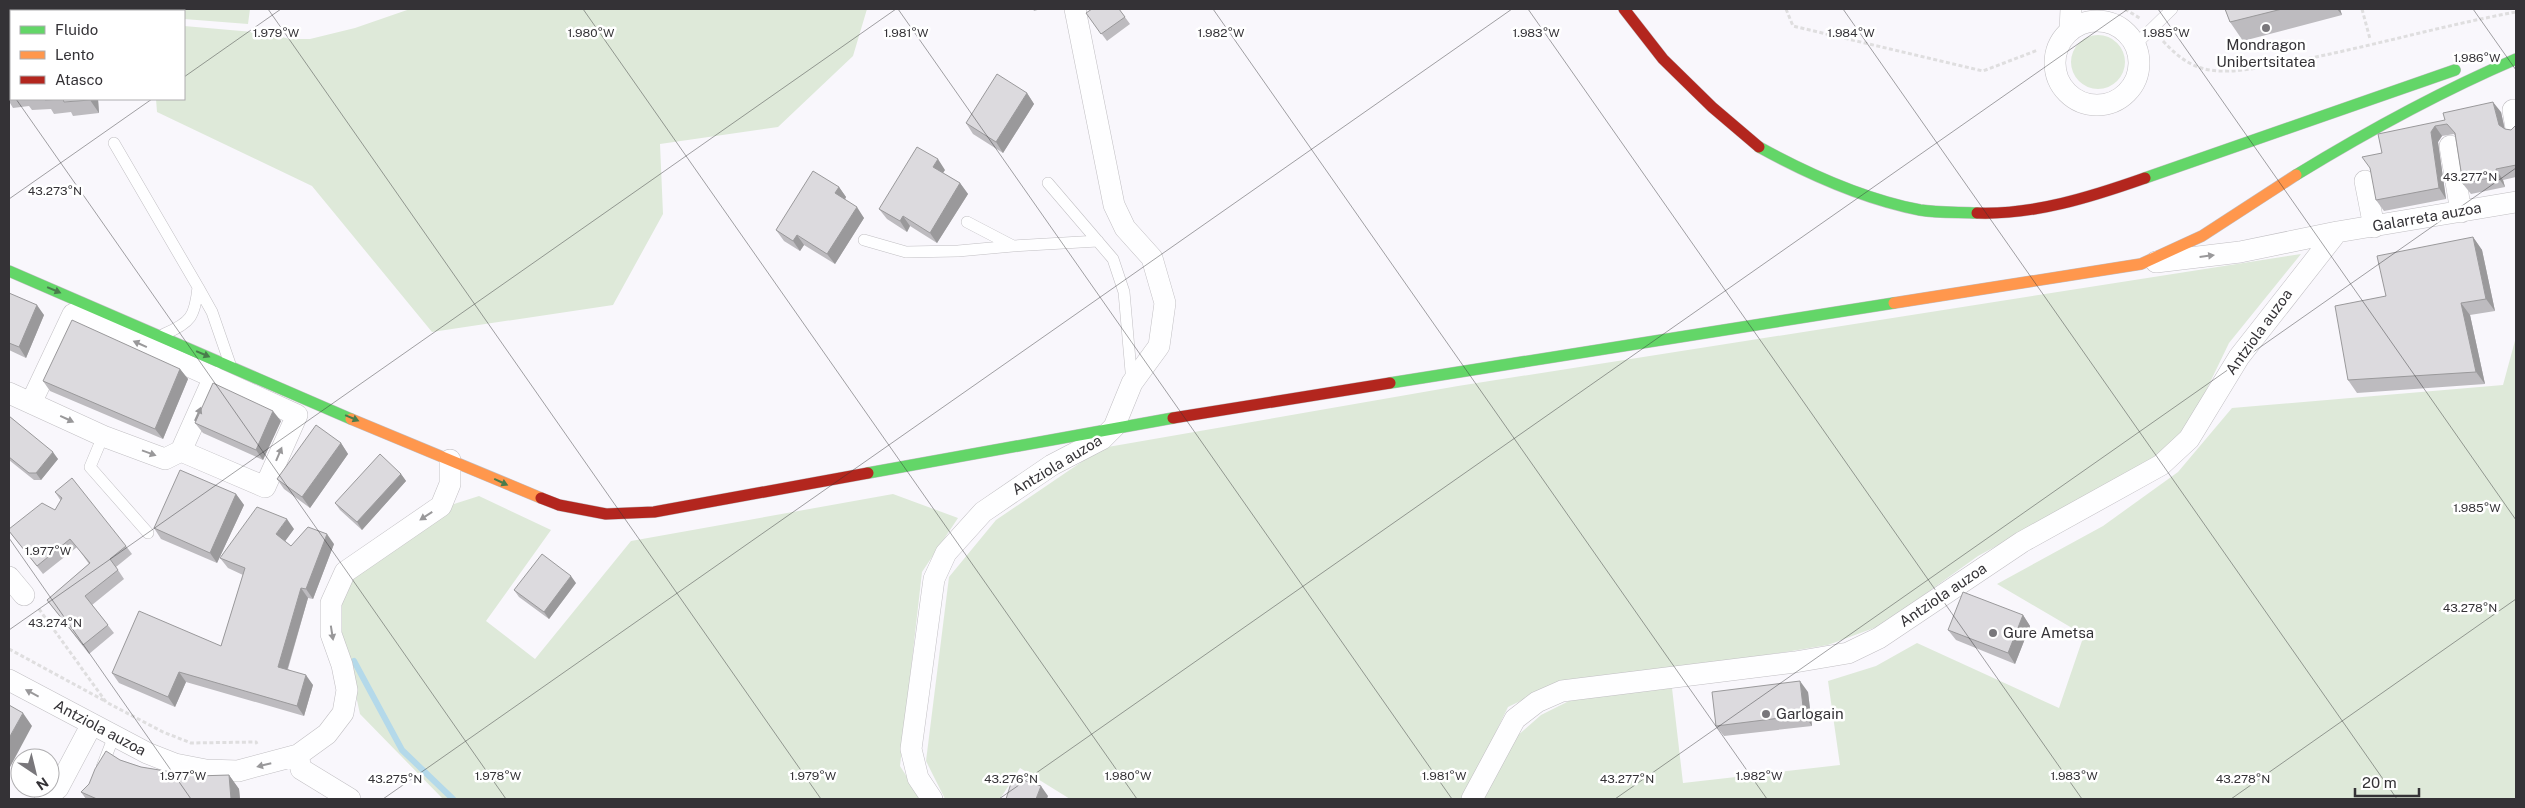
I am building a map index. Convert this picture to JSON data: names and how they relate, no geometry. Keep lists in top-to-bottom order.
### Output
{
  "streets": {
    "street": ["Galarreta auzoa", "Antziola auzoa"]
  },
  "crossings": [
    ["Galarreta auzoa", "Antziola auzoa"]
  ],
  "one_way": ["Galarreta auzoa"],
  "places": ["Mondragon Unibertsitatea", "Gure Ametsa", "Garlogain"],
  "legend": ["Fluido", "Lento", "Atasco"],
  "scale_bar": "20 m",
  "north": "bottom right",
  "coordinates": [
    "1.979°W",
    "1.980°W",
    "1.981°W",
    "1.982°W",
    "1.983°W",
    "1.984°W",
    "1.985°W",
    "1.986°W",
    "43.277°N",
    "43.273°N",
    "1.977°W",
    "43.278°N",
    "43.274°N",
    "1.978°W",
    "43.275°N",
    "43.276°N"
  ]
}
